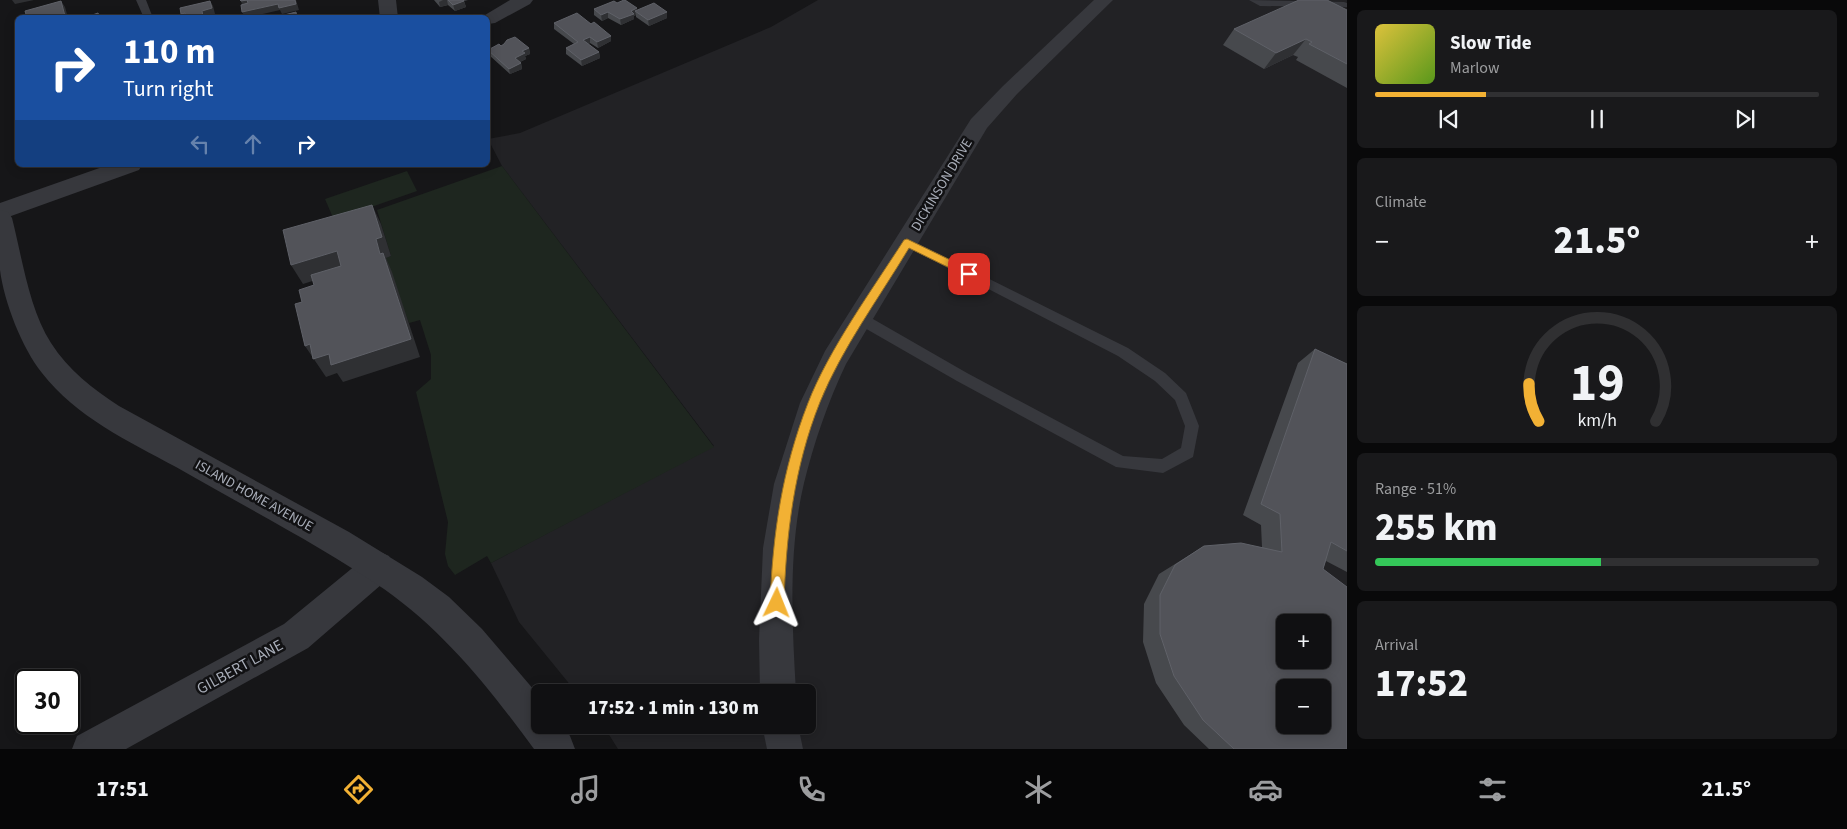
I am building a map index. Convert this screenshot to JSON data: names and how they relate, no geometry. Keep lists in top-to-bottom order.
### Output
{
  "streets": {
    "street": ["DICKINSON DRIVE", "ISLAND HOME AVENUE", "GILBERT LANE"]
  },
  "crossings": [
    ["ISLAND HOME AVENUE", "GILBERT LANE"]
  ],
  "page": {
    "turn": ["110 m", "Turn right"],
    "song": ["Slow Tide", "Marlow"],
    "tile": [
      "Climate",
      ["Range · 51%", "255 km"],
      ["Arrival", "17:52"]
    ],
    "heat": ["−", "21.5°", "+"],
    "map_buttons": ["+", "−"],
    "limit": "30",
    "trip": "17:52 · 1 min · 130 m",
    "tabs": ["17:51", "21.5°"],
    "gauge": ["19", "km/h"]
  }
}
